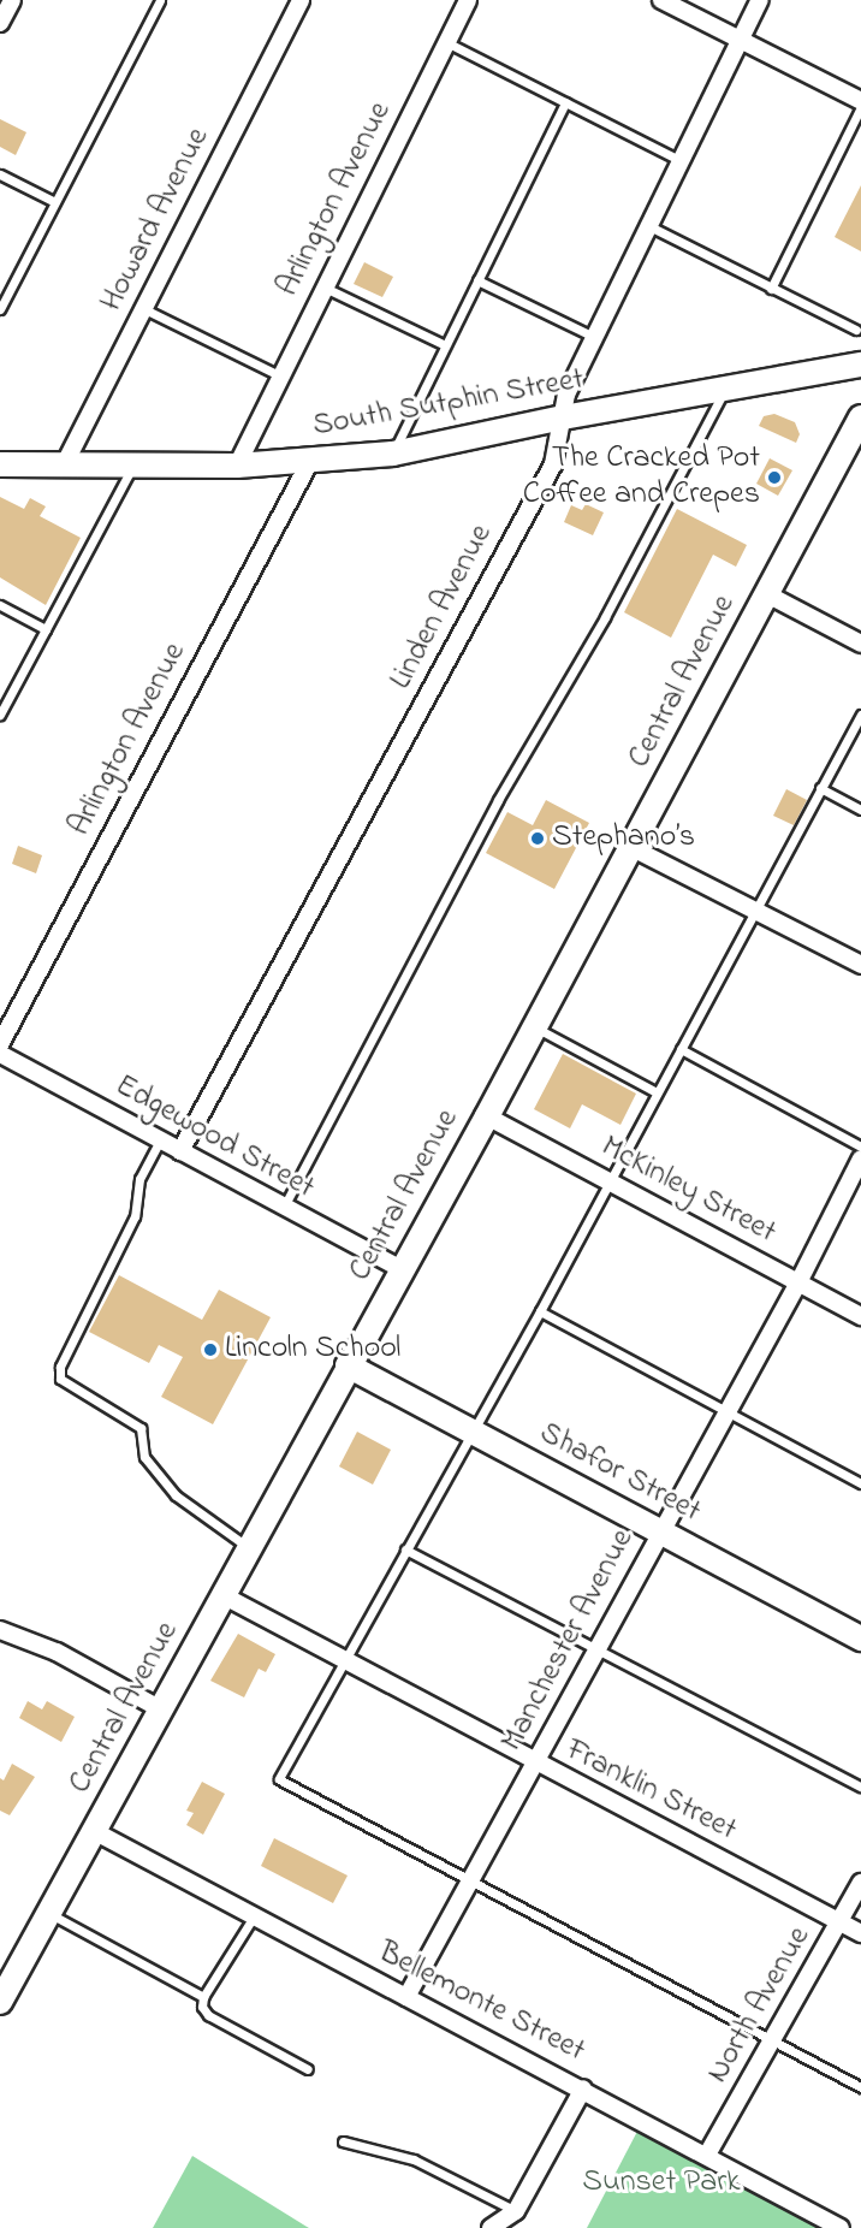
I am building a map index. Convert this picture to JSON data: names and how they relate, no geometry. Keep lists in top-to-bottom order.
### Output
{
  "streets": {
    "street": [
      "Arlington Avenue",
      "Howard Avenue",
      "South Sutphin Street",
      "Linden Avenue",
      "Central Avenue",
      "Edgewood Street",
      "McKinley Street",
      "Shafor Street",
      "Manchester Avenue",
      "Franklin Street",
      "Bellemonte Street",
      "North Avenue"
    ]
  },
  "crossings": [
    ["Arlington Avenue", "South Sutphin Street"],
    ["Howard Avenue", "South Sutphin Street"],
    ["South Sutphin Street", "Linden Avenue"],
    ["Linden Avenue", "Edgewood Street"],
    ["Central Avenue", "Edgewood Street"],
    ["Central Avenue", "McKinley Street"],
    ["Central Avenue", "Shafor Street"],
    ["Central Avenue", "Franklin Street"],
    ["Central Avenue", "Bellemonte Street"],
    ["McKinley Street", "Manchester Avenue"],
    ["Shafor Street", "Manchester Avenue"],
    ["Manchester Avenue", "Franklin Street"],
    ["Manchester Avenue", "Bellemonte Street"],
    ["Franklin Street", "North Avenue"],
    ["Bellemonte Street", "North Avenue"]
  ],
  "parks": ["Sunset Park"],
  "places": ["The Cracked Pot Coffee and Crepes", "Stephano’s", "Lincoln School"]
}
